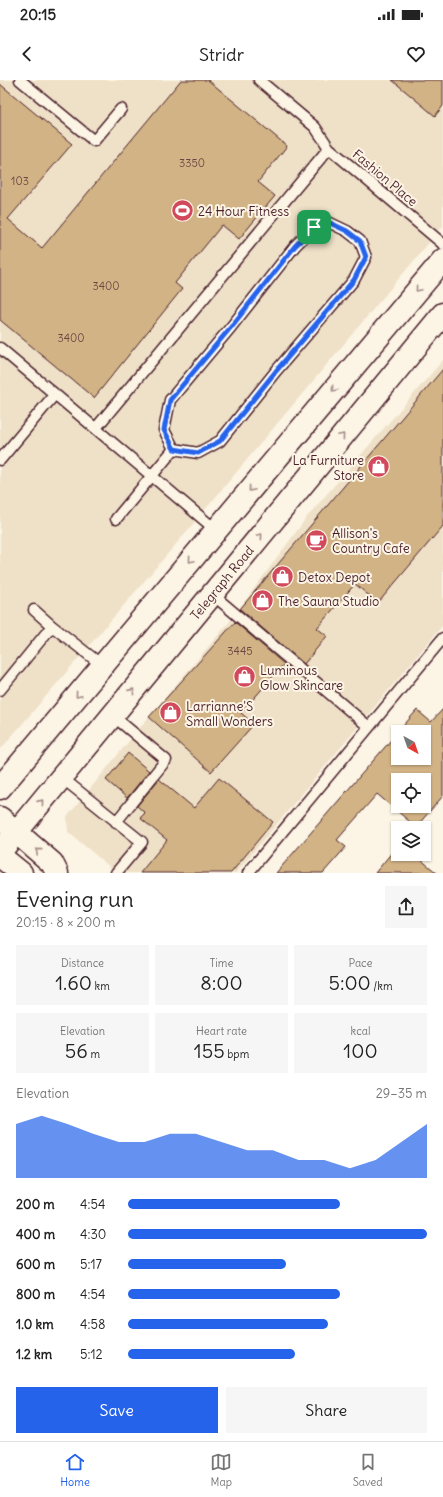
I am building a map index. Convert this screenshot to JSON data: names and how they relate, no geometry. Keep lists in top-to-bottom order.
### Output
{
  "streets": {
    "main road": ["Telegraph Road"],
    "lane": ["Fashion Place"]
  },
  "places": {
    "sports": ["24 Hour Fitness"],
    "shop": [
      "La Furniture Store",
      "Detox Depot",
      "The Sauna Studio",
      "Luminous Glow Skincare",
      "Larrianne'S Small Wonders"
    ],
    "cafe": ["Allison's Country Cafe"]
  },
  "house_numbers": [
    "3350",
    "103",
    "3400",
    "3400",
    "3445"
  ],
  "north": "bottom right",
  "page": {
    "status": "20:15",
    "header": "Stridr",
    "heading": ["Evening run", "20:15 · 8 × 200 m"],
    "stats": [
      ["Distance", "1.60 km"],
      ["Time", "8:00"],
      ["Pace", "5:00 /km"],
      ["Elevation", "56 m"],
      ["Heart rate", "155 bpm"],
      ["kcal", "100"]
    ],
    "chart": ["Elevation", "29–35 m"],
    "list": [
      {
        "name": "200 m",
        "note": "4:54"
      },
      {
        "name": "400 m",
        "note": "4:30"
      },
      {
        "name": "600 m",
        "note": "5:17"
      },
      {
        "name": "800 m",
        "note": "4:54"
      },
      {
        "name": "1.0 km",
        "note": "4:58"
      },
      {
        "name": "1.2 km",
        "note": "5:12"
      }
    ],
    "buttons": ["Save", "Share"],
    "tabs": ["Home", "Map", "Saved"]
  }
}
